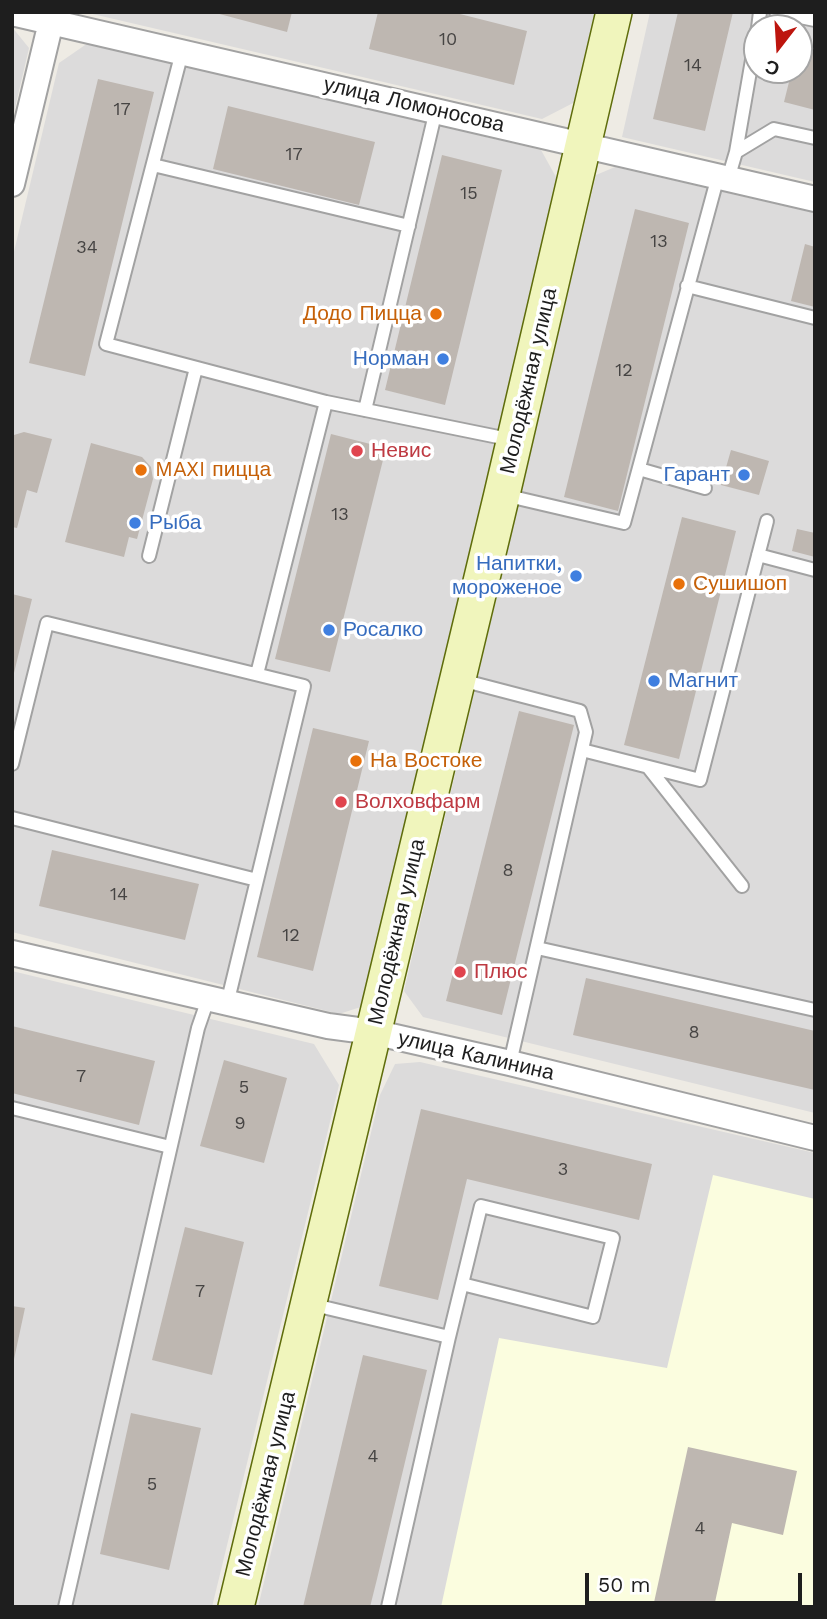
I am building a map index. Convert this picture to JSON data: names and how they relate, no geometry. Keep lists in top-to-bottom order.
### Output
{
  "streets": {
    "main road": ["Молодёжная улица"],
    "street": ["улица Ломоносова", "улица Калинина"]
  },
  "crossings": [
    ["улица Ломоносова", "Молодёжная улица"],
    ["Молодёжная улица", "улица Калинина"]
  ],
  "places": [
    "Додо Пицца",
    "Норман",
    "Невис",
    "MAXI пицца",
    "Гарант",
    "Рыба",
    "Напитки, мороженое",
    "Сушишоп",
    "Росалко",
    "Магнит",
    "На Востоке",
    "Волховфарм",
    "Плюс"
  ],
  "house_numbers": [
    "10",
    "14",
    "17",
    "17",
    "15",
    "13",
    "34",
    "12",
    "13",
    "8",
    "14",
    "12",
    "8",
    "7",
    "5",
    "9",
    "3",
    "7",
    "4",
    "5",
    "4"
  ],
  "scale_bar": "50 m",
  "north": "bottom"
}
